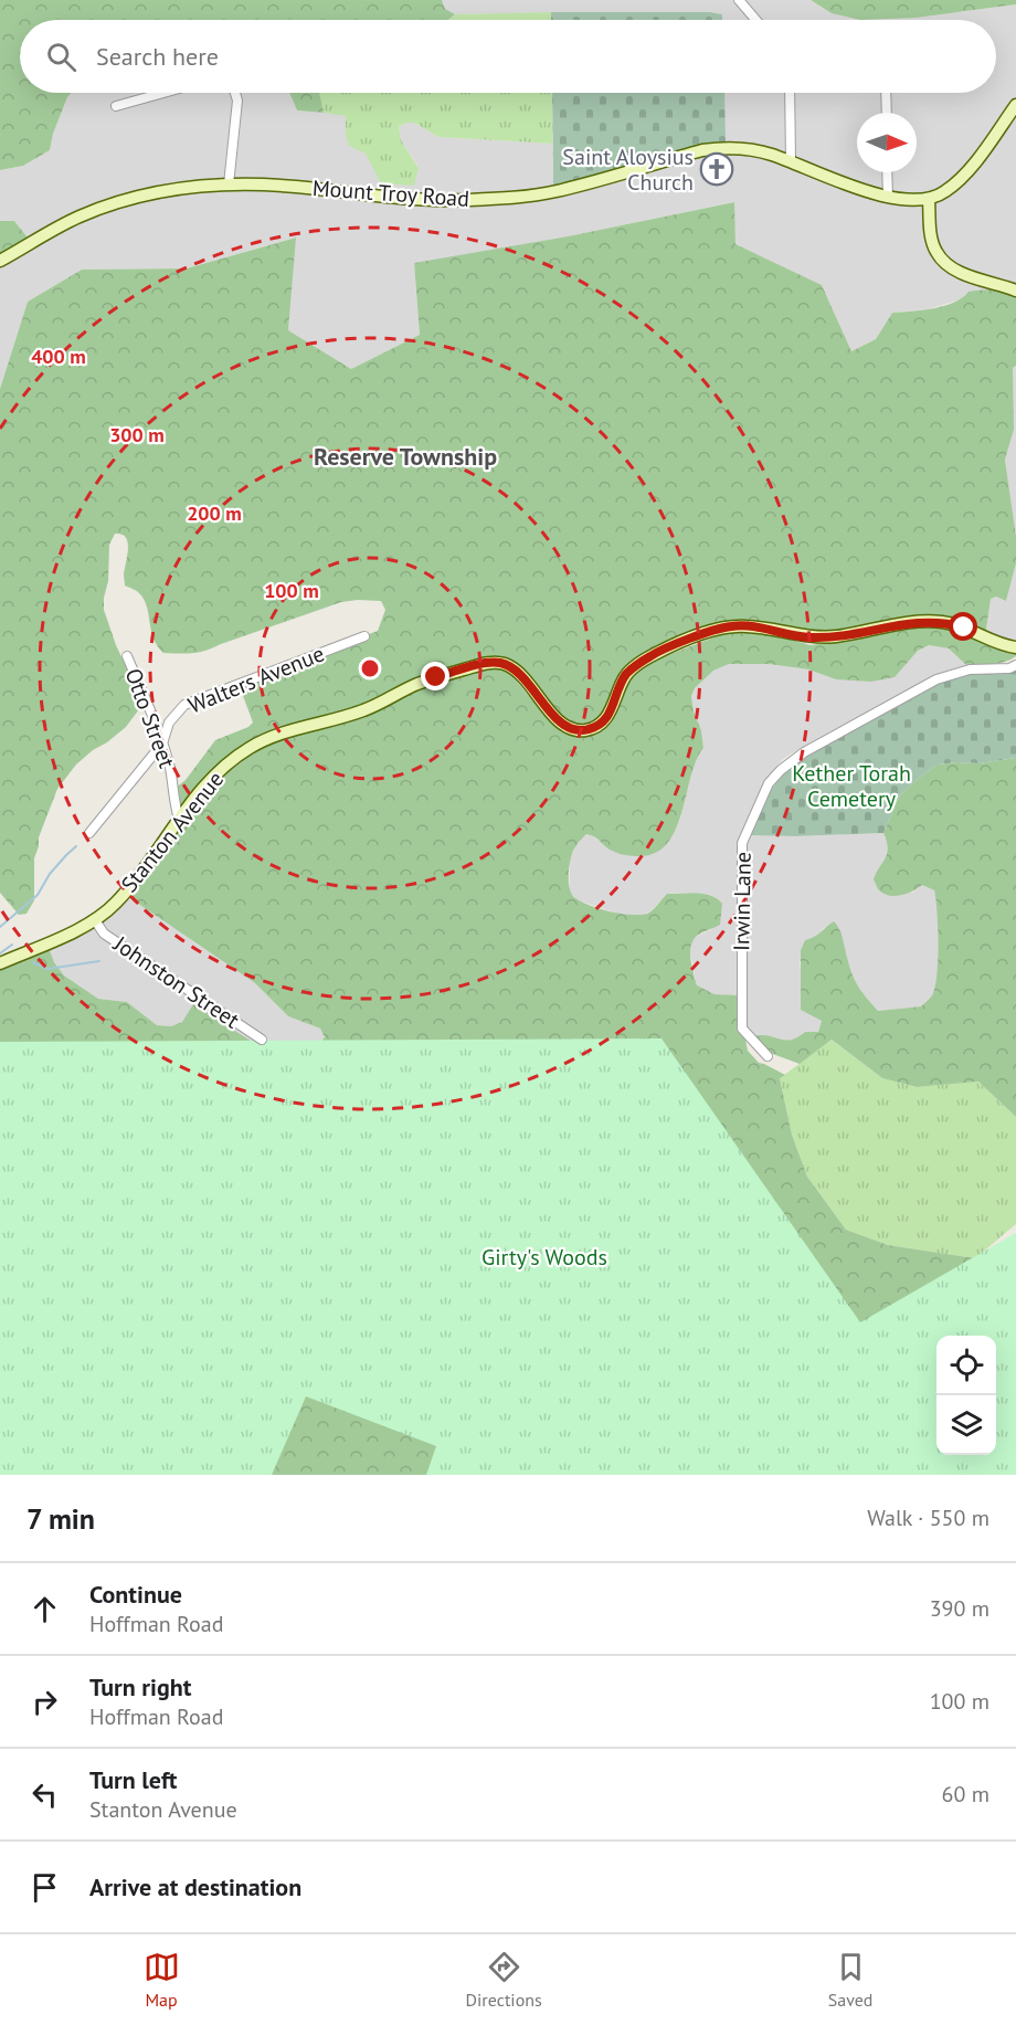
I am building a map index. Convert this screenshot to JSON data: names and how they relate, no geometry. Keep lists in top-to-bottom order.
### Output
{
  "streets": {
    "street": [
      "Mount Troy Road",
      "Walters Avenue",
      "Otto Street",
      "Stanton Avenue",
      "Irwin Lane",
      "Johnston Street"
    ]
  },
  "crossings": [
    ["Walters Avenue", "Otto Street"],
    ["Otto Street", "Stanton Avenue"],
    ["Stanton Avenue", "Johnston Street"]
  ],
  "districts": ["Reserve Township"],
  "parks": ["Kether Torah Cemetery", "Girty's Woods"],
  "places": {
    "church": ["Saint Aloysius Church"]
  },
  "north": "right",
  "page": {
    "search": "Search here",
    "heading": ["7 min", "Walk · 550 m"],
    "list": [
      ["Continue", "Hoffman Road", "390 m"],
      ["Turn right", "Hoffman Road", "100 m"],
      ["Turn left", "Stanton Avenue", "60 m"],
      "Arrive at destination"
    ],
    "nav": ["Map", "Directions", "Saved"]
  },
  "rings": [
    "400 m",
    "300 m",
    "200 m",
    "100 m"
  ]
}
